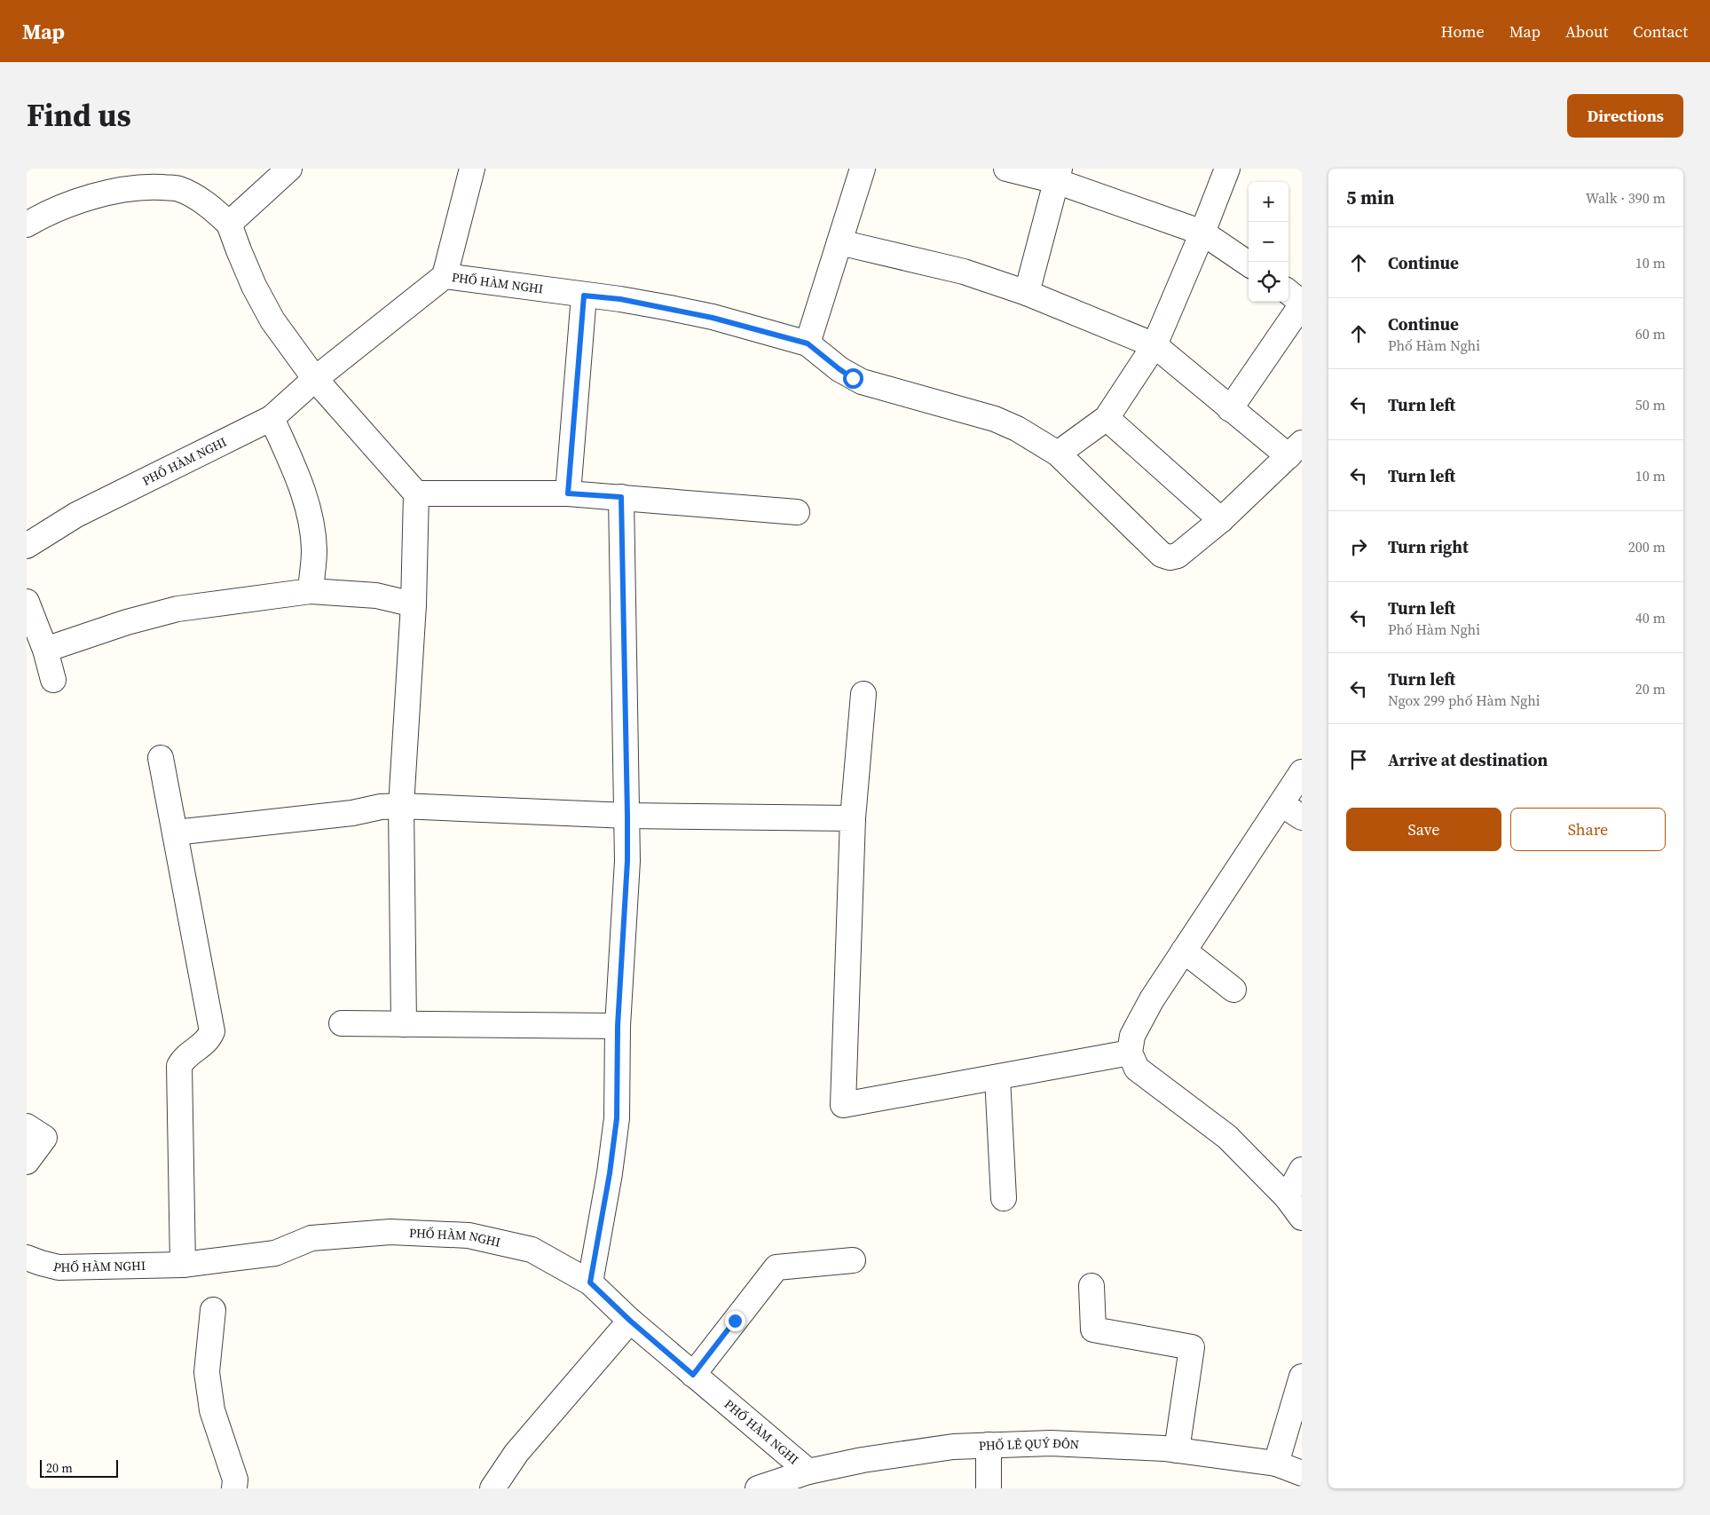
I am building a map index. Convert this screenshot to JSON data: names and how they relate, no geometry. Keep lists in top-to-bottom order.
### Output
{
  "streets": {
    "street": ["PHỐ HÀM NGHI", "PHỐ LÊ QUÝ ĐÔN"]
  },
  "crossings": [
    ["PHỐ HÀM NGHI", "PHỐ LÊ QUÝ ĐÔN"]
  ],
  "scale_bar": "20 m",
  "page": {
    "header": "Map",
    "nav": [
      "Home",
      "Map",
      "About",
      "Contact"
    ],
    "title": "Find us",
    "buttons": [
      "Directions",
      ["Save", "Share"]
    ],
    "heading": ["5 min", "Walk · 390 m"],
    "map_buttons": ["+", "−"],
    "list": [
      ["Continue", "10 m"],
      ["Continue", "Phố Hàm Nghi", "60 m"],
      ["Turn left", "50 m"],
      ["Turn left", "10 m"],
      ["Turn right", "200 m"],
      ["Turn left", "Phố Hàm Nghi", "40 m"],
      ["Turn left", "Ngox 299 phố Hàm Nghi", "20 m"],
      "Arrive at destination"
    ],
    "scale": "20 m"
  }
}
